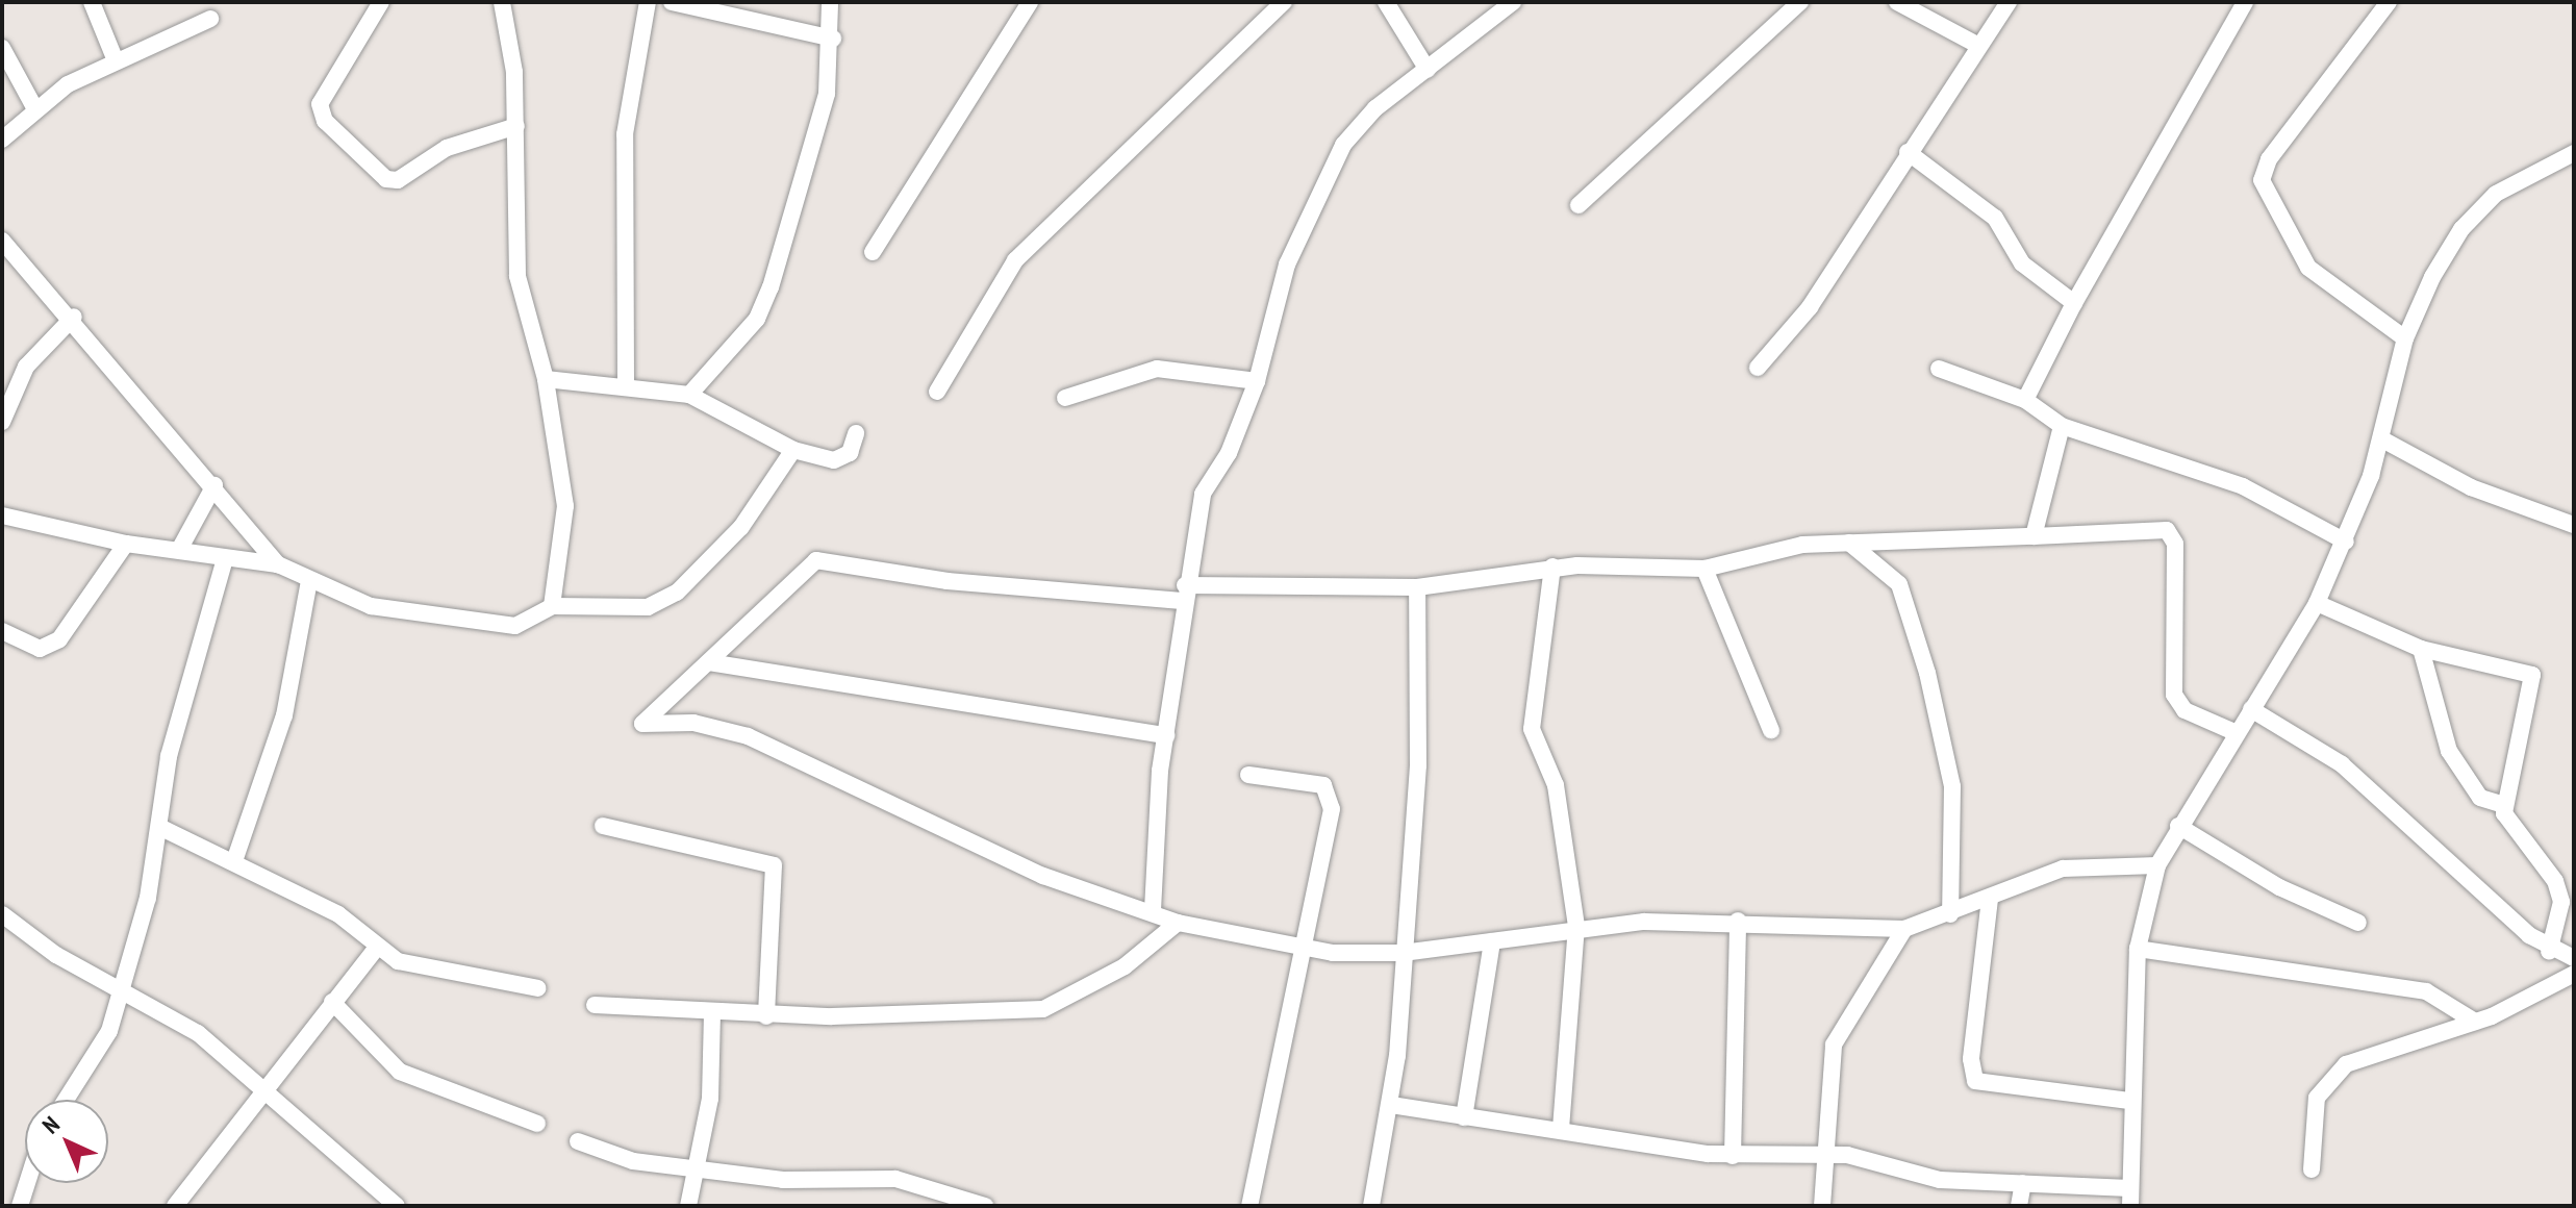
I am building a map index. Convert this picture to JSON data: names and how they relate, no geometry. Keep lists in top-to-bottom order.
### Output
{
  "north": "top left"
}
